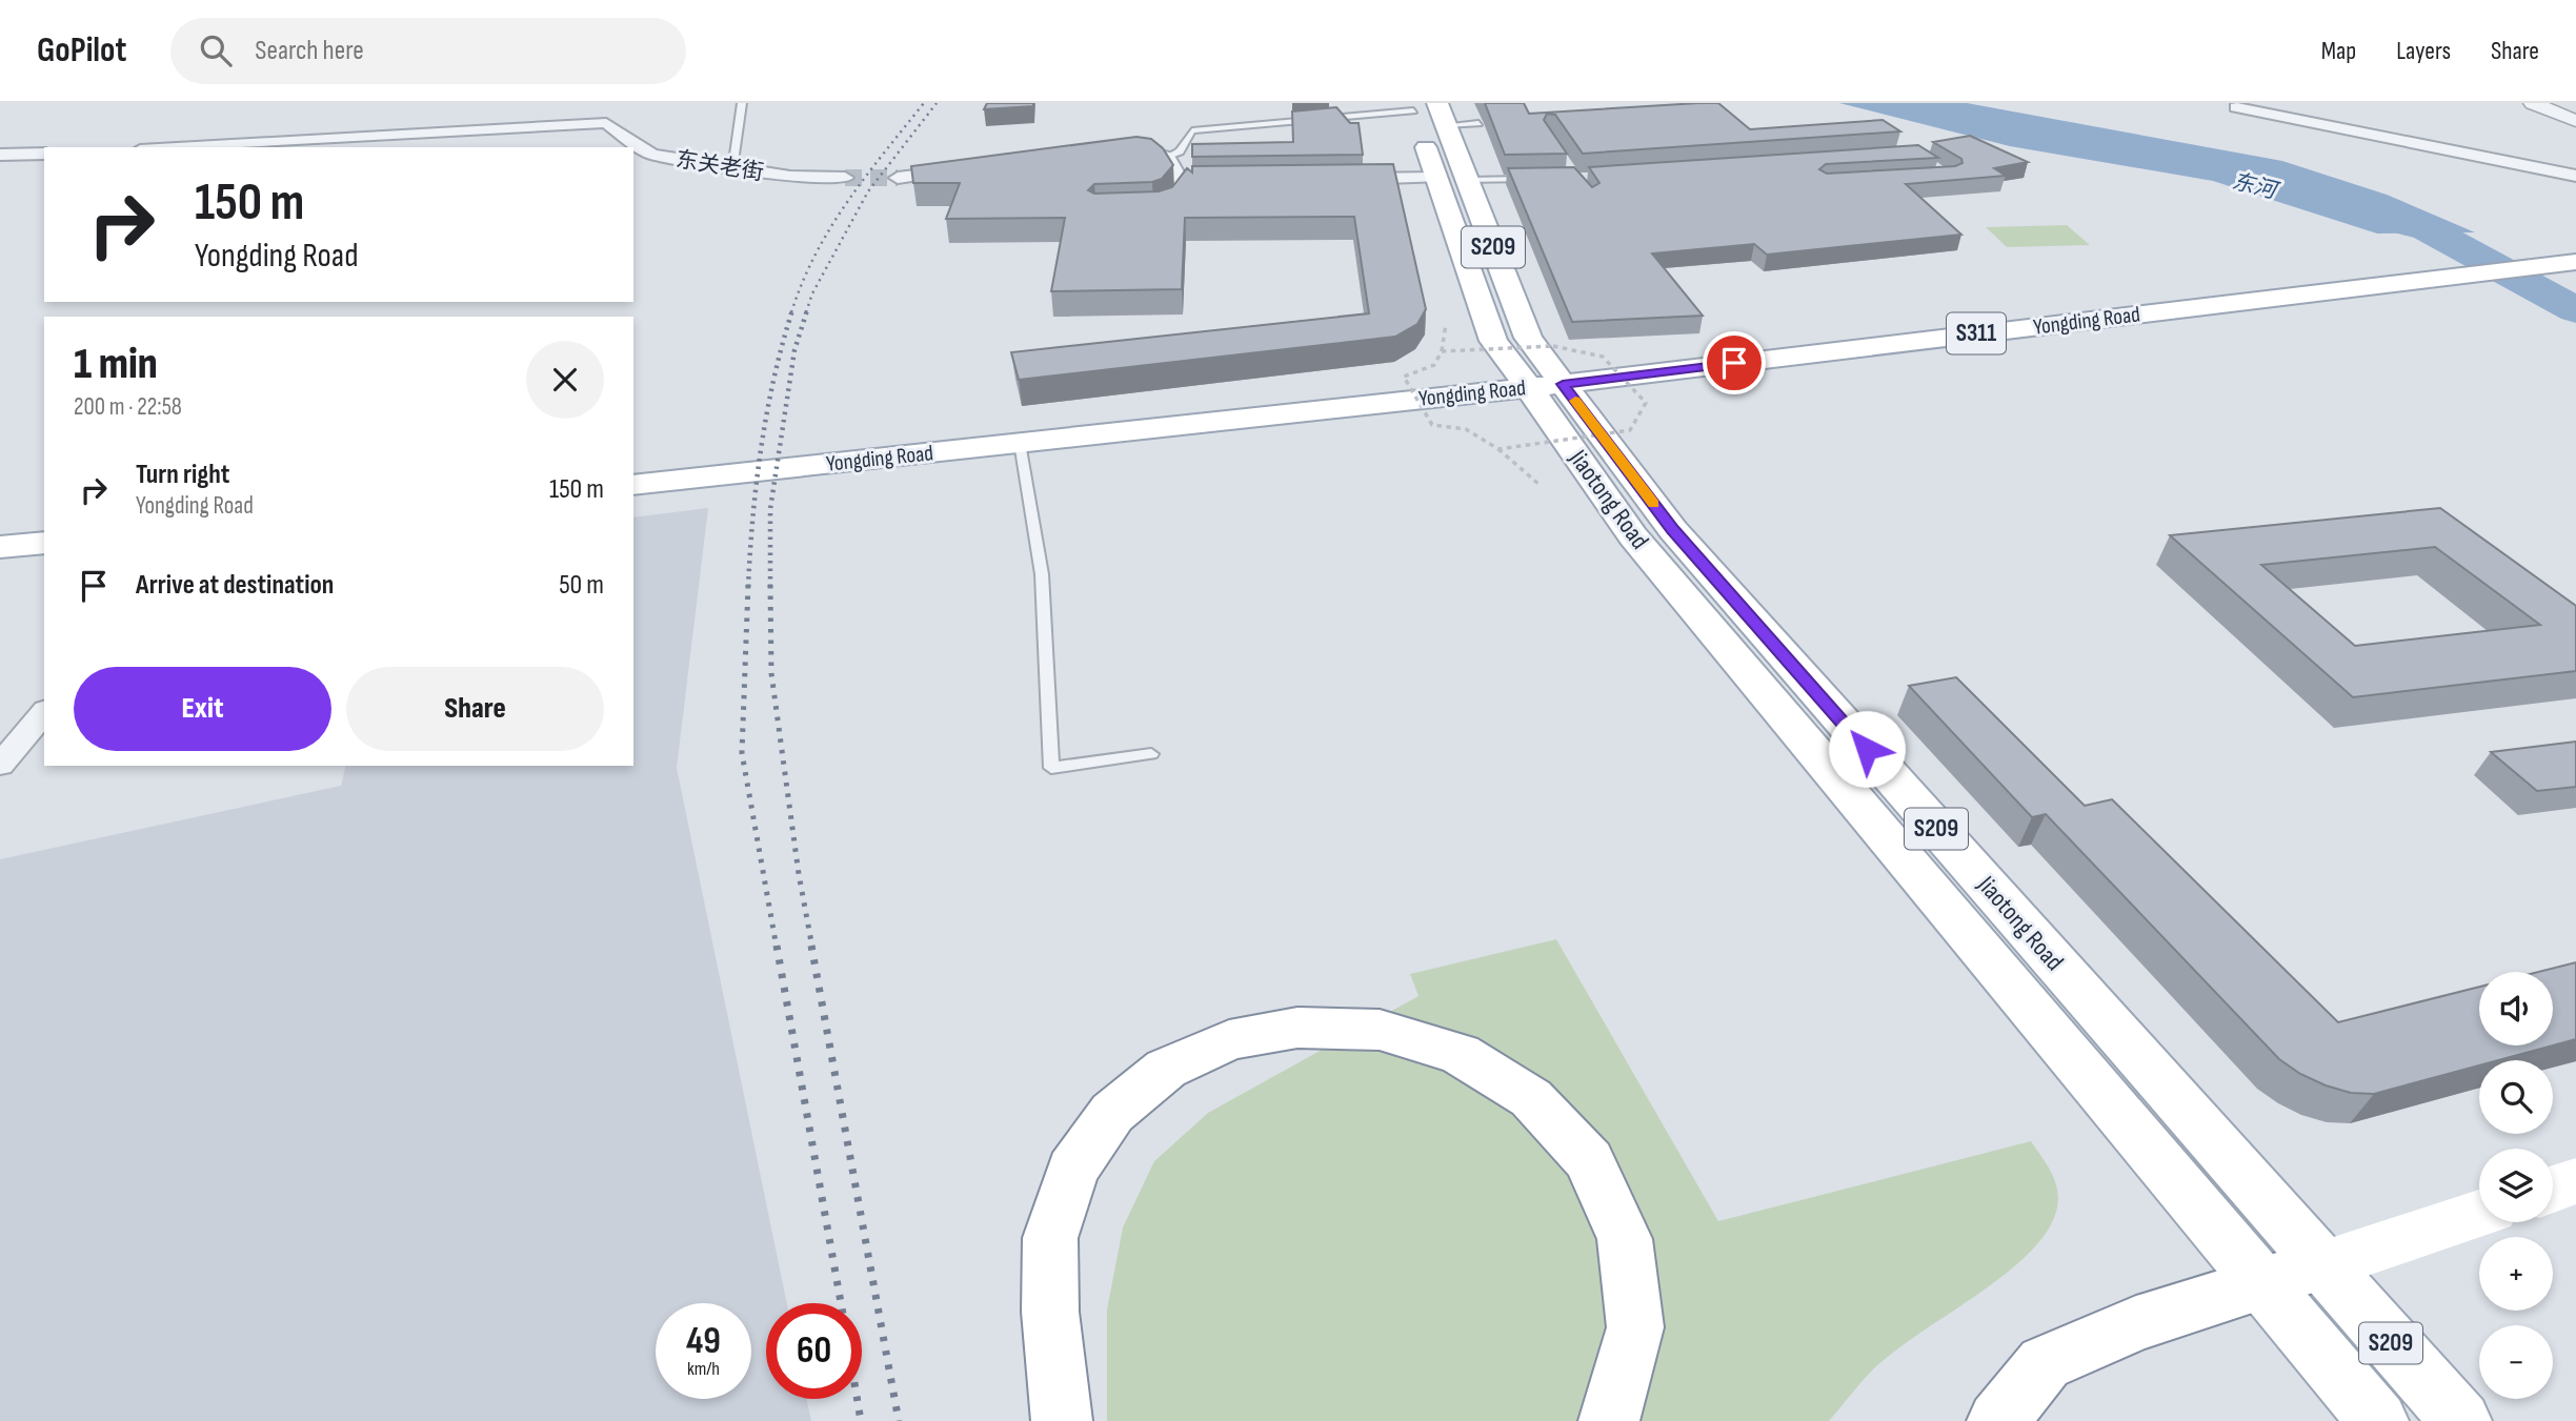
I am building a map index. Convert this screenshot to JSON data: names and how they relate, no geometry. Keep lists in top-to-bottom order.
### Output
{
  "streets": {
    "main road": [
      "S209",
      "Yongding Road",
      "S311",
      "Jiaotong Road"
    ],
    "street": ["东关老街"]
  },
  "crossings": [
    ["Yongding Road", "Jiaotong Road"]
  ],
  "water": ["东河"],
  "page": {
    "header": "GoPilot",
    "search": "Search here",
    "nav": ["Map", "Layers", "Share"],
    "turn": ["150 m", "Yongding Road"],
    "heading": ["1 min", "200 m · 22:58"],
    "list": [
      {
        "name": "Turn right",
        "note": "Yongding Road",
        "value": "150 m"
      },
      {
        "name": "Arrive at destination",
        "value": "50 m"
      }
    ],
    "buttons": ["Exit", "Share"],
    "map_buttons": ["+", "−"],
    "speed": "49 km/h",
    "limit": "60"
  }
}
